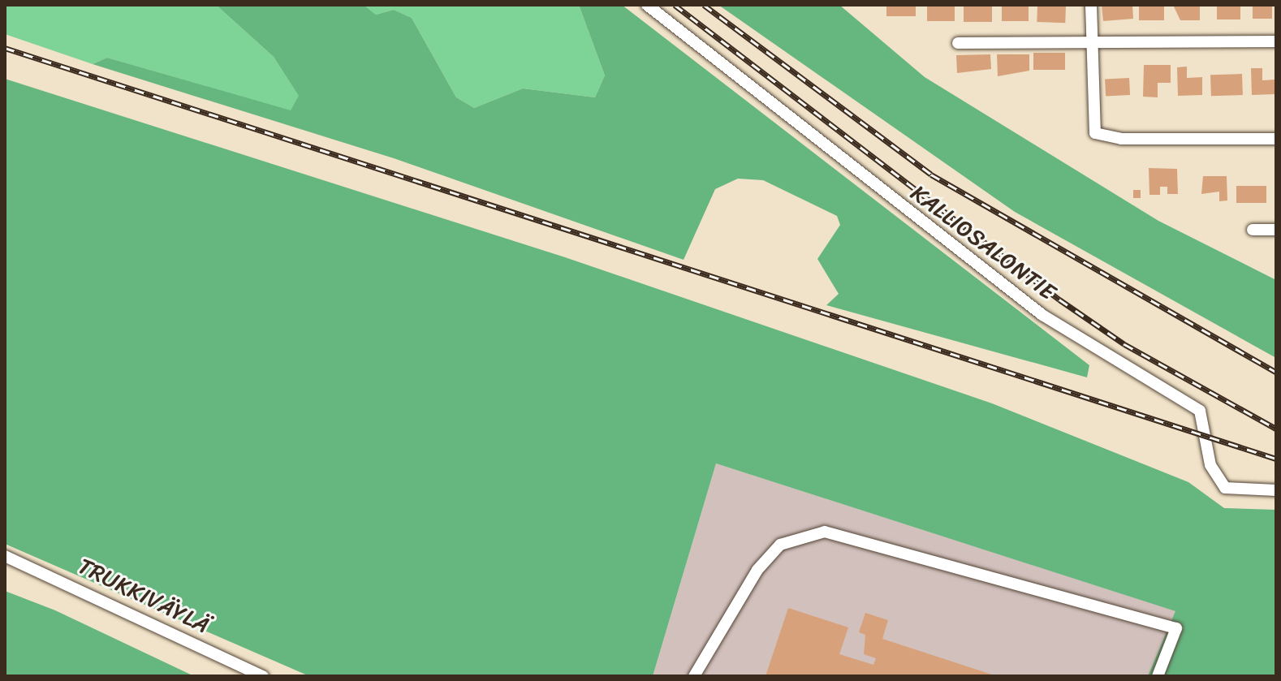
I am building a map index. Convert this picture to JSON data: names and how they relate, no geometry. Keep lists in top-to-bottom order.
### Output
{
  "streets": {
    "street": ["KALLIOSALONTIE", "TRUKKIVÄYLÄ"]
  }
}
